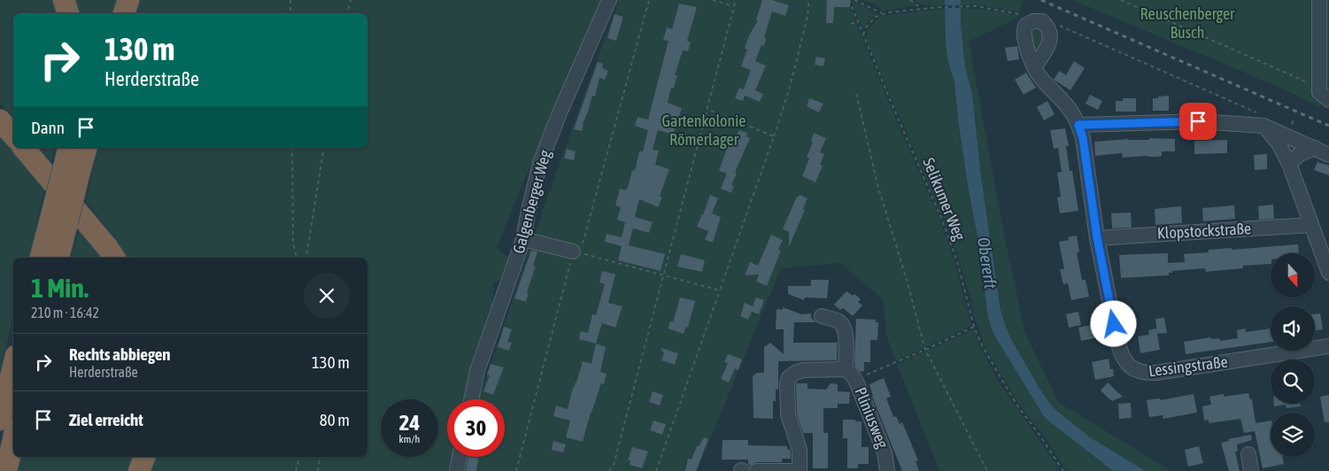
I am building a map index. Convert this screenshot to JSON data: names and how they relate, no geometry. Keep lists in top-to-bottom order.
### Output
{
  "streets": {
    "street": [
      "Galgenberger Weg",
      "Klopstockstraße",
      "Lessingstraße",
      "Pliniusweg"
    ],
    "path": ["Selikumer Weg"]
  },
  "crossings": [
    ["Klopstockstraße", "Lessingstraße"]
  ],
  "water": ["Obererft"],
  "parks": ["Reuschenberger Busch", "Gartenkolonie Römerlager"],
  "north": "bottom",
  "page": {
    "turn": ["130 m", "Herderstraße"],
    "then": "Dann",
    "heading": ["1 Min.", "210 m · 16:42"],
    "list": [
      {
        "name": "Rechts abbiegen",
        "note": "Herderstraße",
        "value": "130 m"
      },
      {
        "name": "Ziel erreicht",
        "value": "80 m"
      }
    ],
    "speed": "24 km/h",
    "limit": "30"
  }
}
